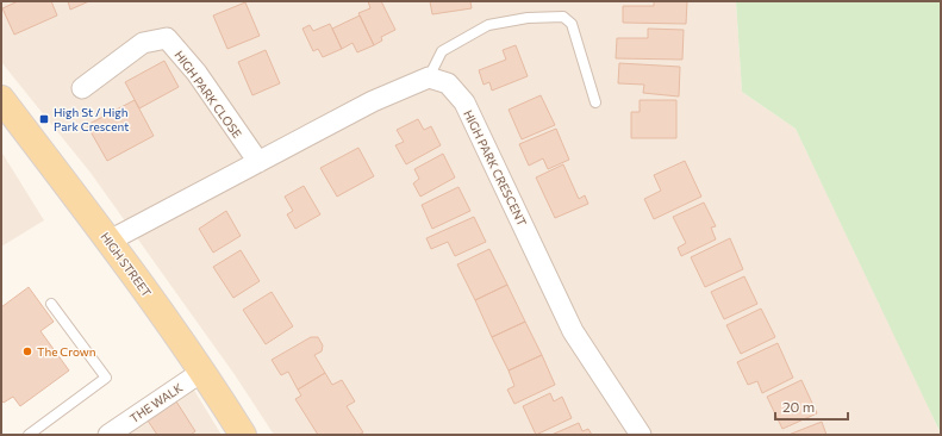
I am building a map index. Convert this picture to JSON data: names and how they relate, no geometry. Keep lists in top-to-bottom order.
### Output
{
  "streets": {
    "main road": ["HIGH STREET"],
    "street": ["HIGH PARK CLOSE", "HIGH PARK CRESCENT", "THE WALK"]
  },
  "crossings": [
    ["HIGH STREET", "THE WALK"]
  ],
  "places": {
    "transit": ["High St / High Park Crescent"],
    "other": ["The Crown"]
  },
  "scale_bar": "20 m"
}
